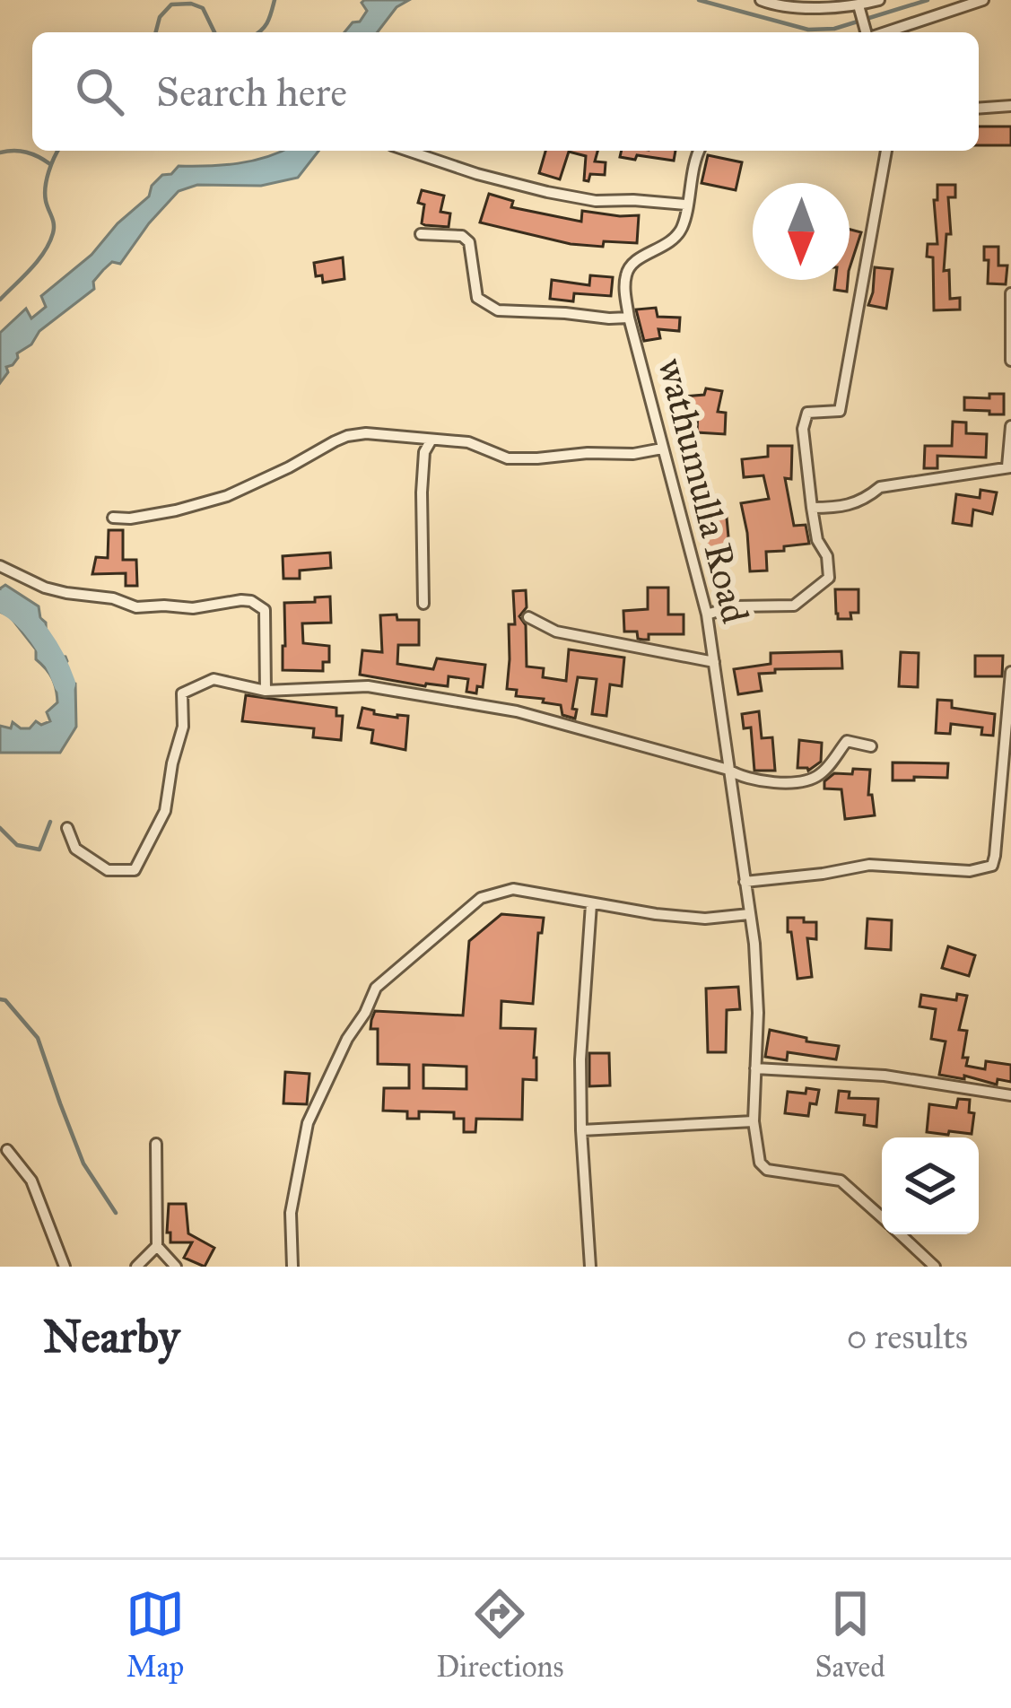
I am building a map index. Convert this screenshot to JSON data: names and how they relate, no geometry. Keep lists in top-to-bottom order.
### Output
{
  "streets": {
    "street": ["wathumulla Road"]
  },
  "north": "bottom",
  "page": {
    "search": "Search here",
    "heading": ["Nearby", "0 results"],
    "nav": ["Map", "Directions", "Saved"]
  }
}
